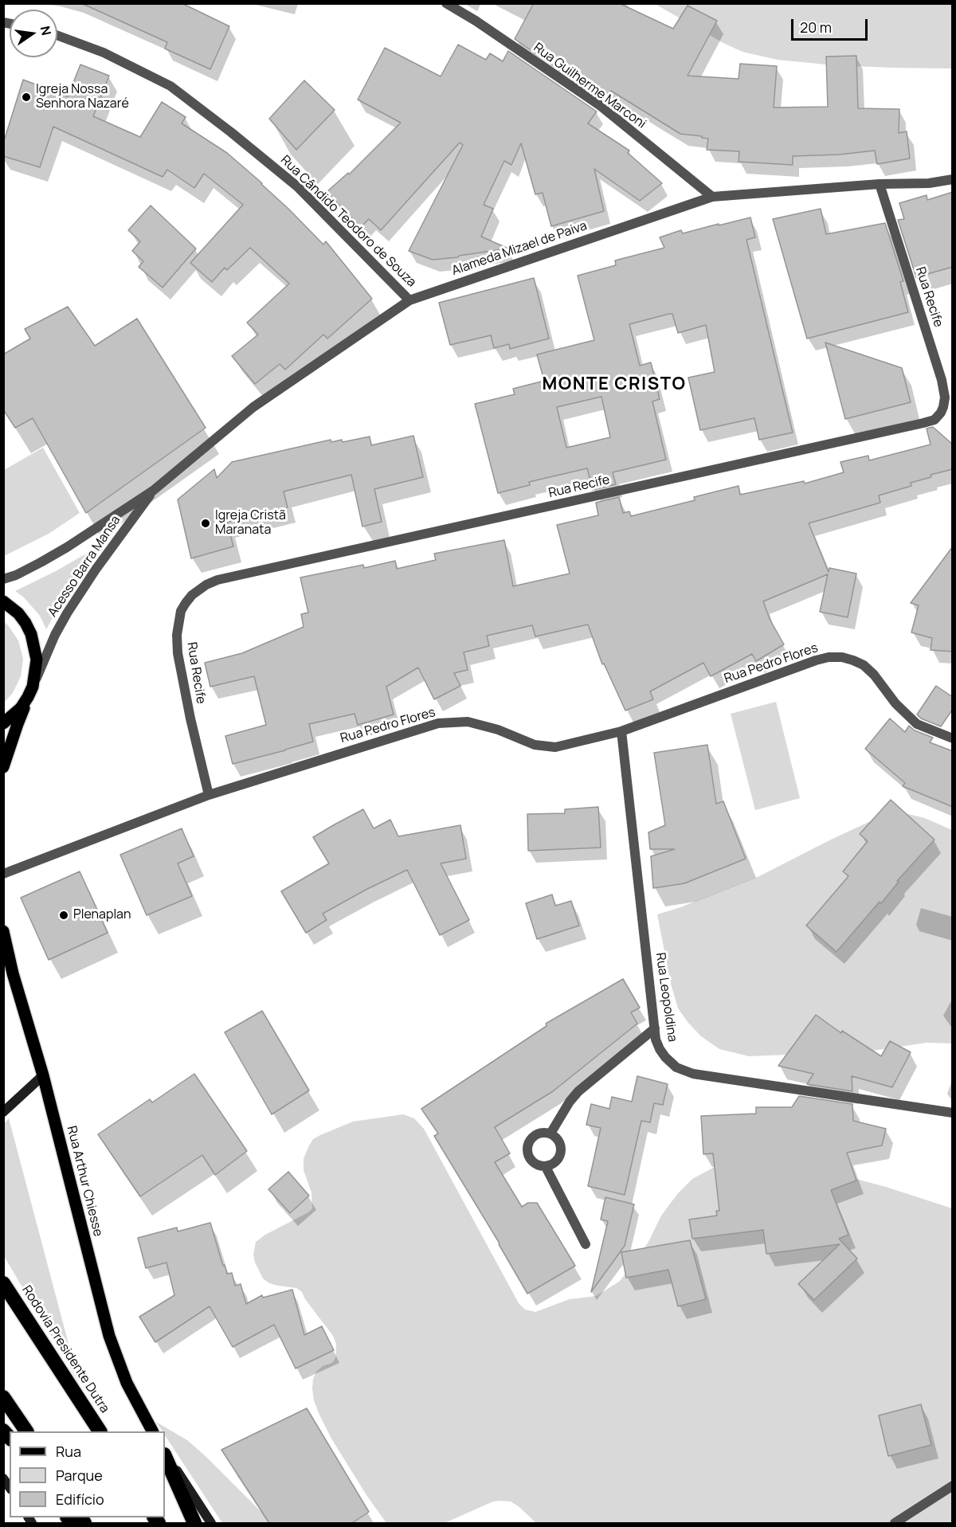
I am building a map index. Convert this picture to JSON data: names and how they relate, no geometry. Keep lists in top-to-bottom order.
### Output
{
  "streets": {
    "highway": ["Rodovia Presidente Dutra"],
    "main road": ["Rua Arthur Chiesse"],
    "street": [
      "Rua Guilherme Marconi",
      "Rua Cândido Teodoro de Souza",
      "Alameda Mizael de Paiva",
      "Rua Recife",
      "Acesso Barra Mansa",
      "Rua Pedro Flores",
      "Rua Leopoldina"
    ]
  },
  "crossings": [
    ["Rua Guilherme Marconi", "Alameda Mizael de Paiva"],
    ["Rua Cândido Teodoro de Souza", "Alameda Mizael de Paiva"],
    ["Alameda Mizael de Paiva", "Rua Recife"],
    ["Alameda Mizael de Paiva", "Acesso Barra Mansa"],
    ["Rua Recife", "Rua Pedro Flores"],
    ["Rua Pedro Flores", "Rua Leopoldina"]
  ],
  "districts": ["MONTE CRISTO"],
  "places": ["Igreja Nossa Senhora Nazaré", "Igreja Cristã Maranata", "Plenaplan"],
  "legend": ["Rua", "Parque", "Edifício"],
  "scale_bar": "20 m",
  "north": "right"
}
